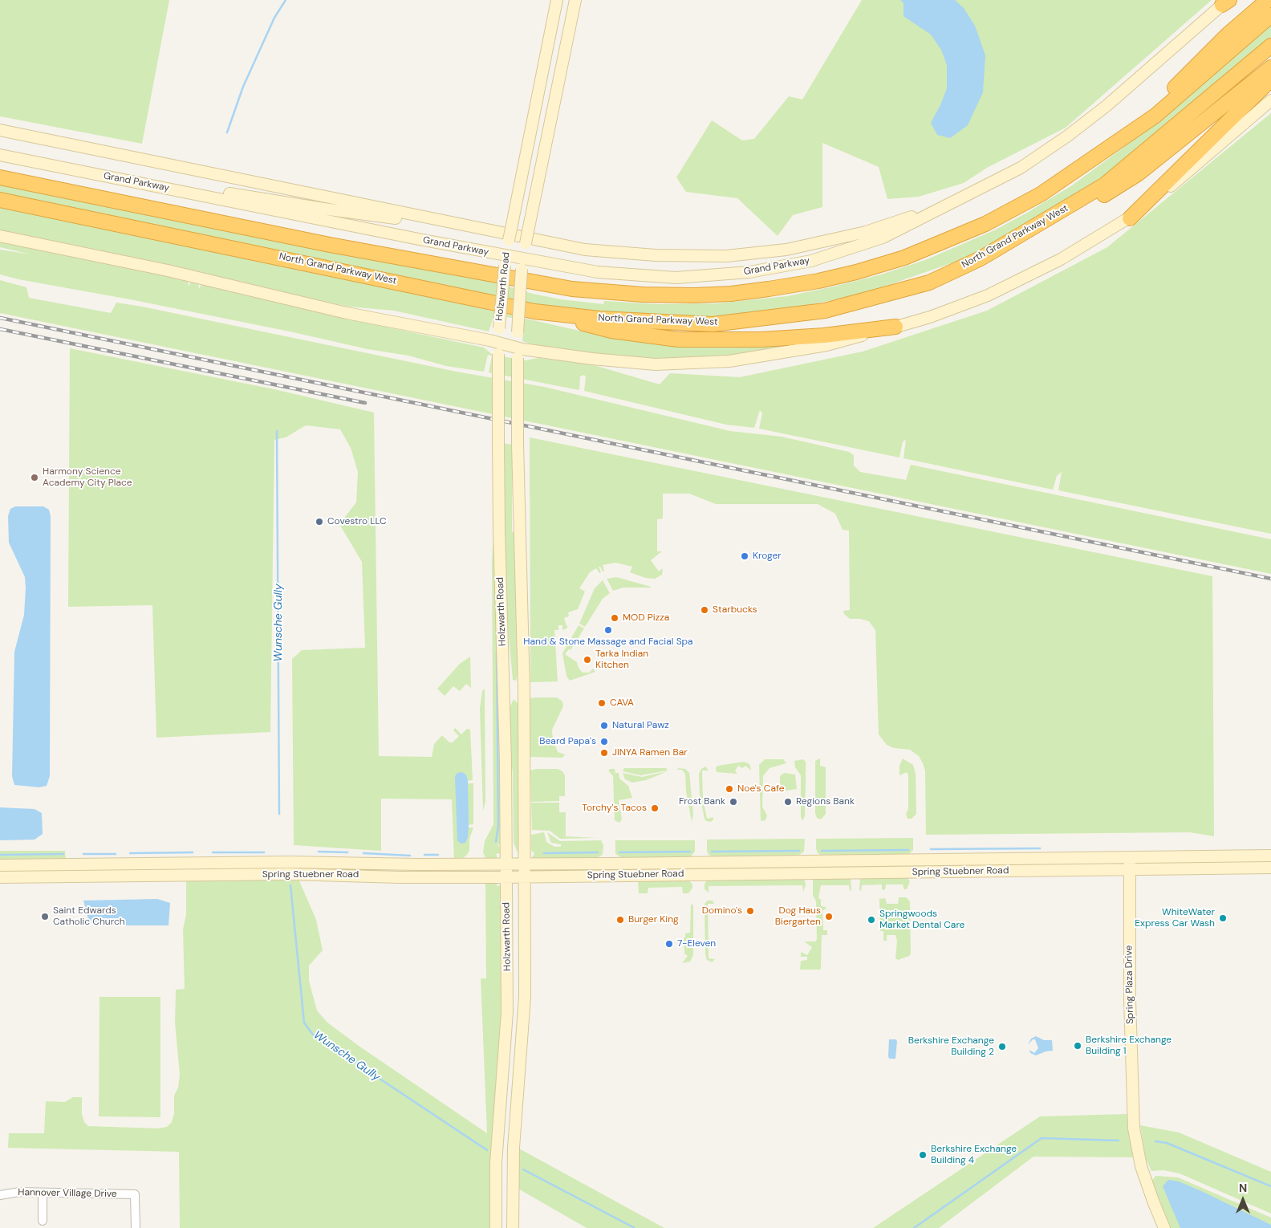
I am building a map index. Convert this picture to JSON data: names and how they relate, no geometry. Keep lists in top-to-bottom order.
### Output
{
  "streets": {
    "highway": ["North Grand Parkway West"],
    "main road": [
      "Grand Parkway",
      "Holzwarth Road",
      "Spring Stuebner Road",
      "Spring Plaza Drive"
    ],
    "street": ["Hannover Village Drive"]
  },
  "crossings": [
    ["Grand Parkway", "Holzwarth Road"],
    ["Holzwarth Road", "Spring Stuebner Road"],
    ["Spring Stuebner Road", "Spring Plaza Drive"]
  ],
  "water": ["Wunsche Gully"],
  "places": [
    "Harmony Science Academy City Place",
    "Covestro LLC",
    "Kroger",
    "Starbucks",
    "MOD Pizza",
    "Hand & Stone Massage and Facial Spa",
    "Tarka Indian Kitchen",
    "CAVA",
    "Natural Pawz",
    "Beard Papa's",
    "JINYA Ramen Bar",
    "Noe's Cafe",
    "Frost Bank",
    "Regions Bank",
    "Torchy's Tacos",
    "Domino's",
    "Saint Edwards Catholic Church",
    "Dog Haus Biergarten",
    "WhiteWater Express Car Wash",
    "Burger King",
    "Springwoods Market Dental Care",
    "7-Eleven",
    "Berkshire Exchange Building 1",
    "Berkshire Exchange Building 2",
    "Berkshire Exchange Building 4"
  ],
  "north": "top"
}
